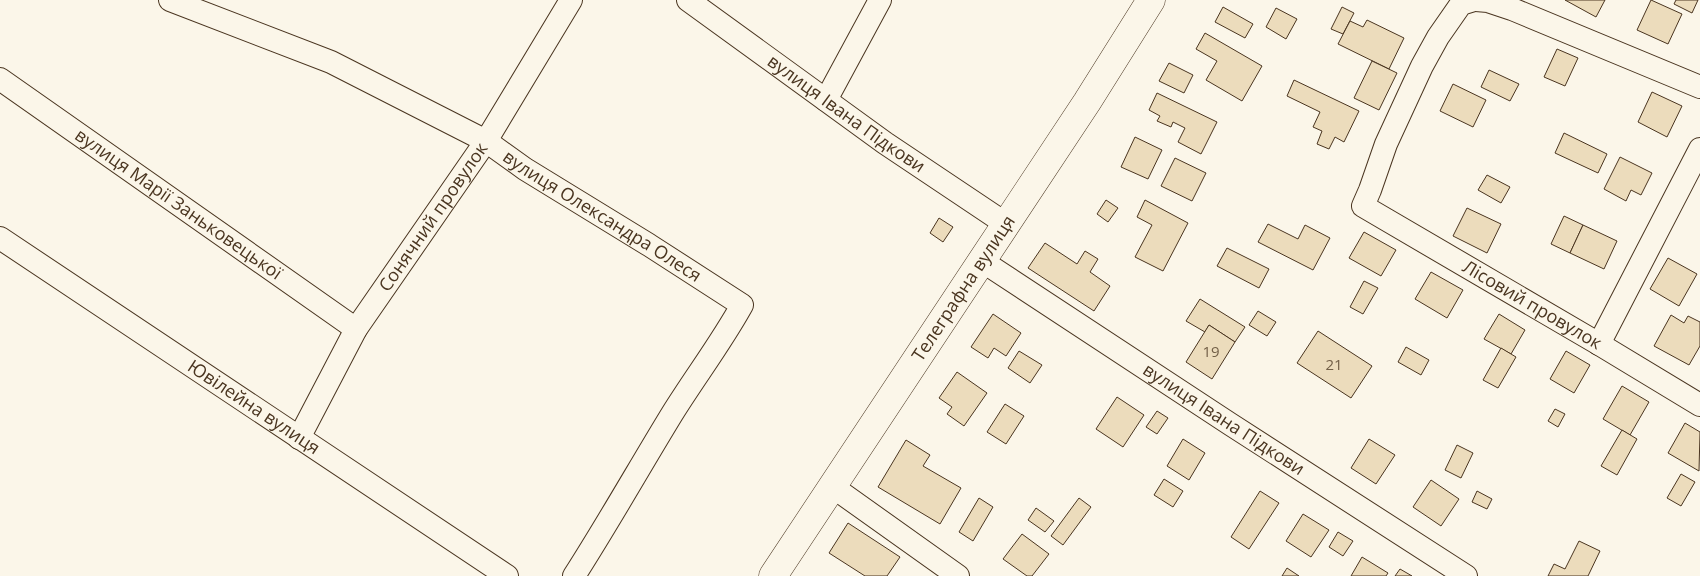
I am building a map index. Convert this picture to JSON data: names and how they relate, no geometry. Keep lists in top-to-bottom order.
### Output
{
  "streets": {
    "street": [
      "вулиця Івана Підкови",
      "вулиця Марії Заньковецької",
      "вулиця Олександра Олеся",
      "Сонячний провулок",
      "Телеграфна вулиця",
      "Лісовий провулок",
      "Ювілейна вулиця"
    ]
  },
  "crossings": [
    ["вулиця Івана Підкови", "Телеграфна вулиця"],
    ["вулиця Марії Заньковецької", "Сонячний провулок"],
    ["вулиця Олександра Олеся", "Сонячний провулок"],
    ["Сонячний провулок", "Ювілейна вулиця"]
  ],
  "house_numbers": ["19", "21"]
}
